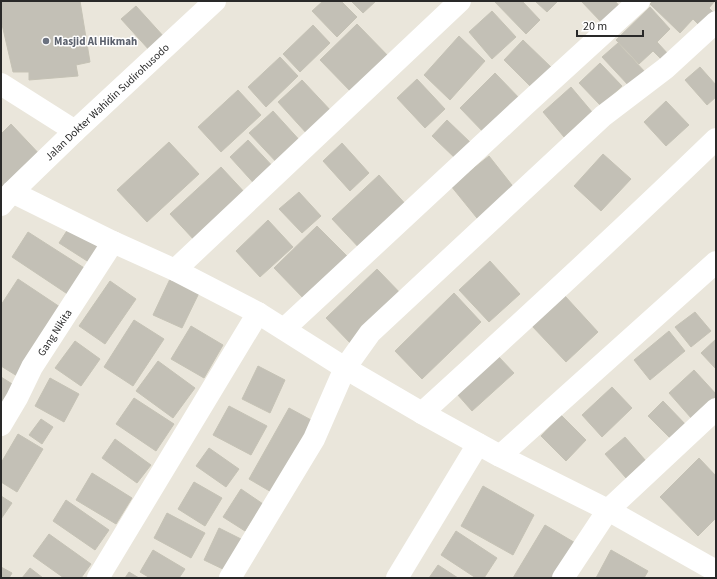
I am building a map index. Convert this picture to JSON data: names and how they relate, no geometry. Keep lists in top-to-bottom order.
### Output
{
  "streets": {
    "street": ["Jalan Dokter Wahidin Sudirohusodo", "Gang Nikita"]
  },
  "places": ["Masjid Al Hikmah"],
  "scale_bar": "20 m"
}
